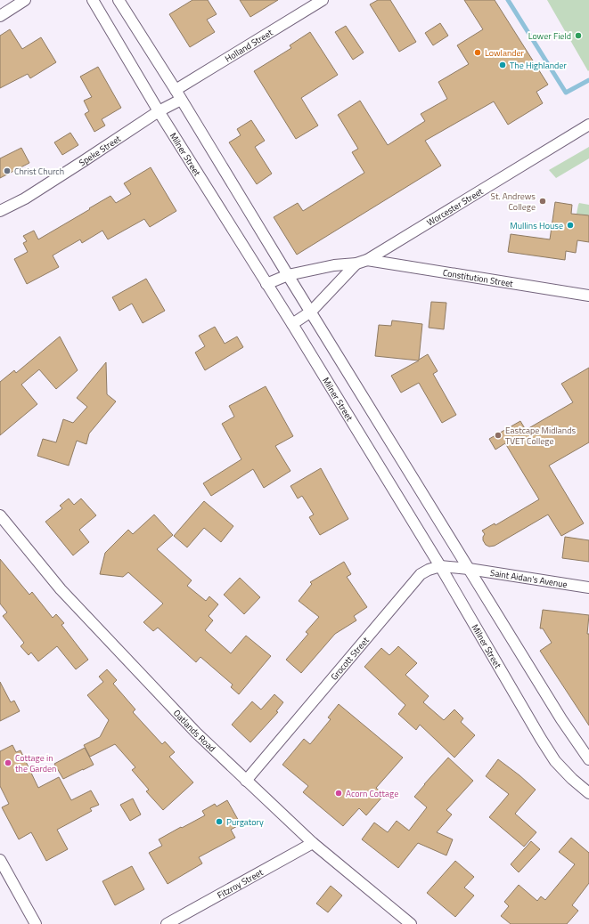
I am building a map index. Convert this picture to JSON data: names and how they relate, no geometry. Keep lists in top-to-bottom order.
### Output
{
  "streets": {
    "street": [
      "Holland Street",
      "Speke Street",
      "Milner Street",
      "Worcester Street",
      "Constitution Street",
      "Saint Aidan's Avenue",
      "Grocott Street",
      "Oatlands Road",
      "Fitzroy Street"
    ]
  },
  "crossings": [
    ["Speke Street", "Milner Street"],
    ["Milner Street", "Worcester Street"],
    ["Milner Street", "Grocott Street"],
    ["Worcester Street", "Constitution Street"],
    ["Saint Aidan's Avenue", "Grocott Street"],
    ["Grocott Street", "Oatlands Road"],
    ["Oatlands Road", "Fitzroy Street"]
  ],
  "places": [
    "Lower Field",
    "Lowlander",
    "The Highlander",
    "Christ Church",
    "St. Andrews College",
    "Mullins House",
    "Eastcape Midlands TVET College",
    "Cottage in the Garden",
    "Acorn Cottage",
    "Purgatory"
  ]
}
